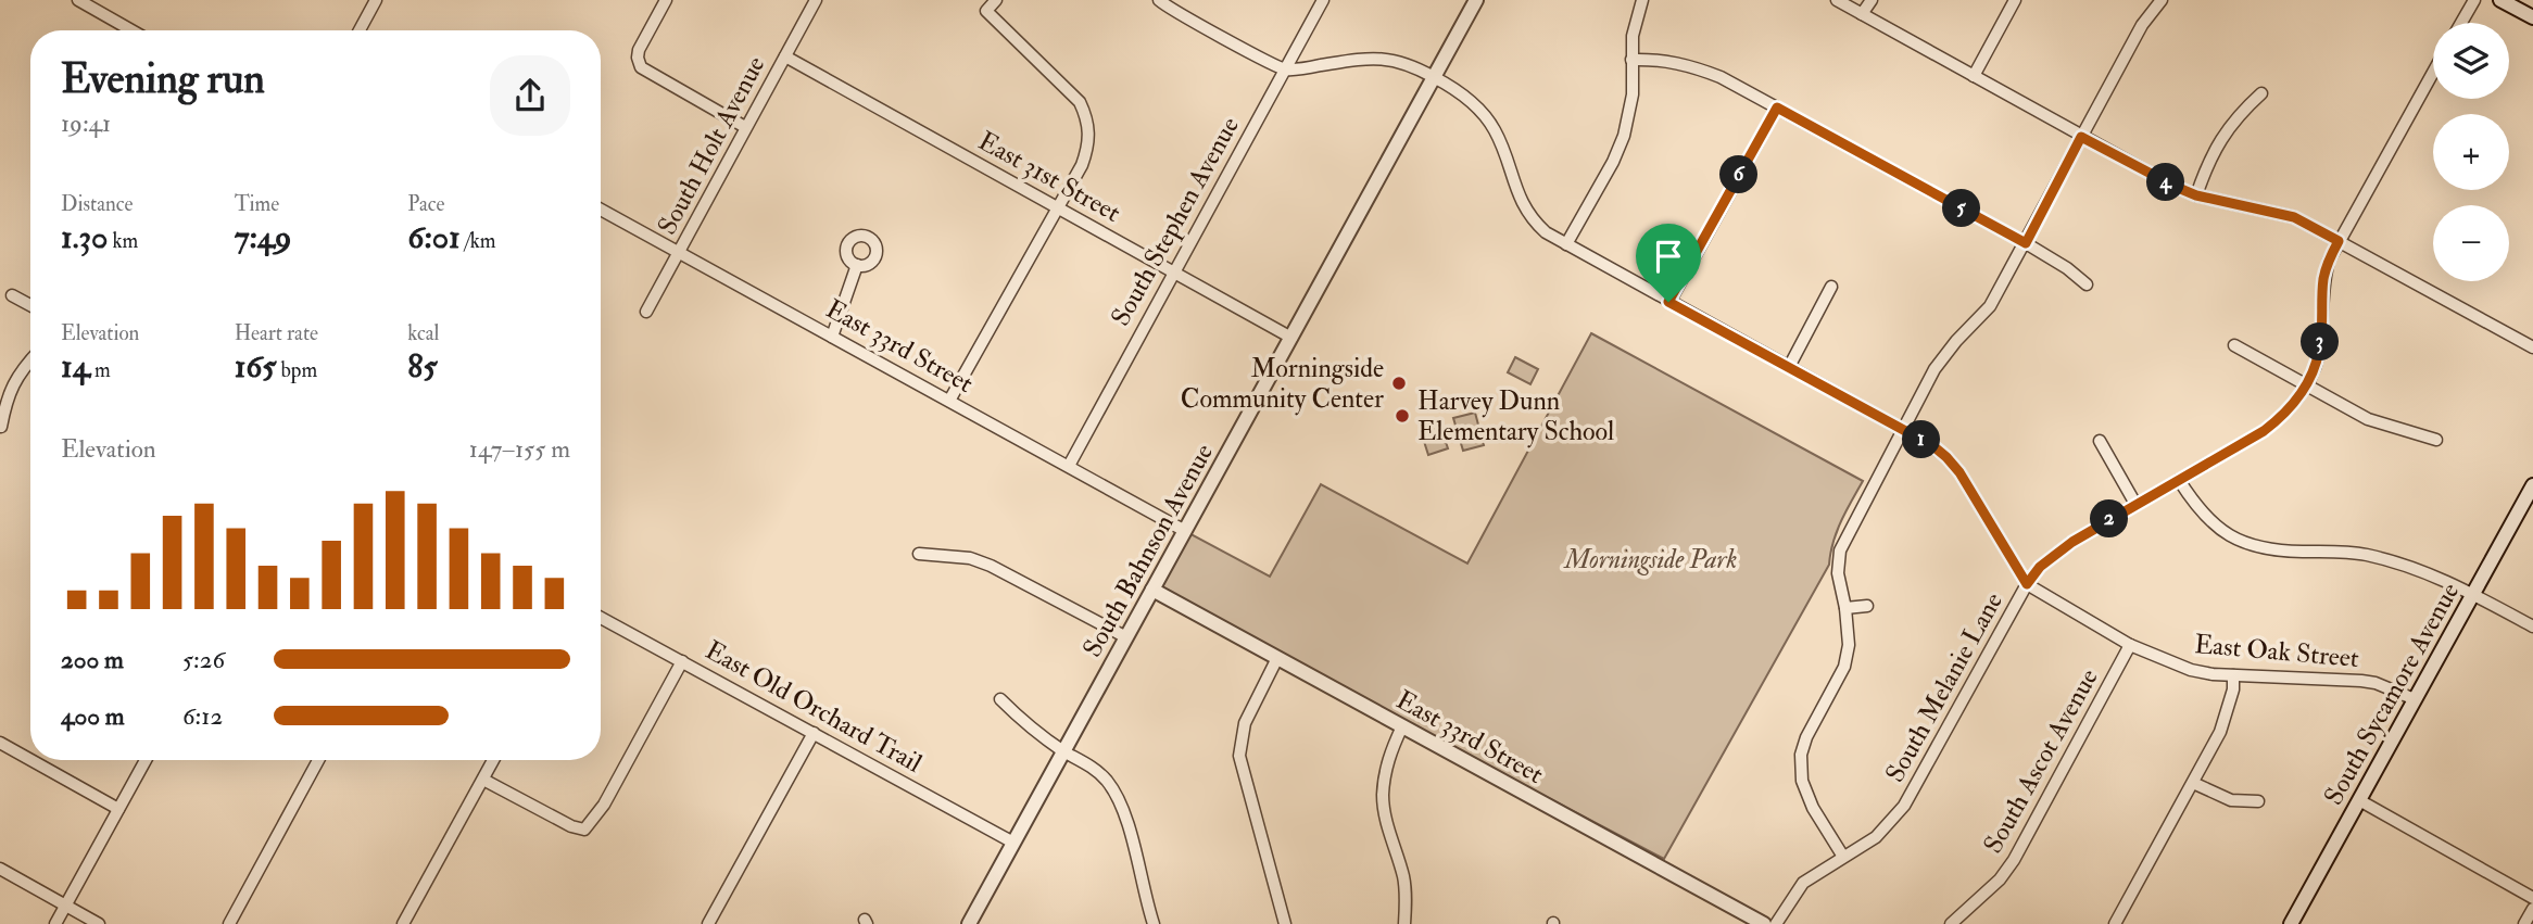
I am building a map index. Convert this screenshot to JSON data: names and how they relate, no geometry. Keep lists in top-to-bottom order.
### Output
{
  "streets": {
    "street": [
      "South Holt Avenue",
      "East 31st Street",
      "South Stephen Avenue",
      "East 33rd Street",
      "South Bahnson Avenue",
      "East Oak Street",
      "South Melanie Lane",
      "South Sycamore Avenue",
      "East Old Orchard Trail",
      "South Ascot Avenue"
    ]
  },
  "crossings": [
    ["South Holt Avenue", "East 31st Street"],
    ["South Holt Avenue", "East 33rd Street"],
    ["East 31st Street", "South Stephen Avenue"],
    ["East 31st Street", "South Bahnson Avenue"],
    ["South Stephen Avenue", "East 33rd Street"],
    ["South Stephen Avenue", "East Oak Street"],
    ["East 33rd Street", "South Bahnson Avenue"],
    ["South Bahnson Avenue", "East Oak Street"],
    ["South Bahnson Avenue", "East Old Orchard Trail"],
    ["East Oak Street", "South Melanie Lane"],
    ["East Oak Street", "South Sycamore Avenue"],
    ["East Oak Street", "South Ascot Avenue"]
  ],
  "parks": ["Morningside Park"],
  "places": ["Morningside Community Center", "Harvey Dunn Elementary School"],
  "page": {
    "map_buttons": ["+", "−"],
    "heading": ["Evening run", "19:41"],
    "pins": [
      "6",
      "4",
      "5",
      "3",
      "1",
      "2"
    ],
    "stats": [
      ["Distance", "1.30 km"],
      ["Time", "7:49"],
      ["Pace", "6:01 /km"],
      ["Elevation", "14 m"],
      ["Heart rate", "165 bpm"],
      ["kcal", "85"]
    ],
    "chart": ["Elevation", "147–155 m"],
    "list": [
      {
        "name": "200 m",
        "note": "5:26"
      },
      {
        "name": "400 m",
        "note": "6:12"
      }
    ]
  }
}
